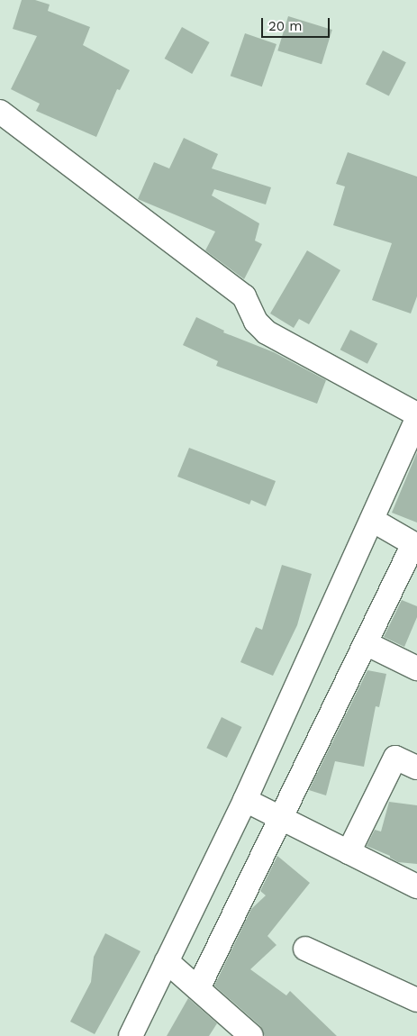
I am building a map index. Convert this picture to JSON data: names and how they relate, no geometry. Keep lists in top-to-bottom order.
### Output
{
  "scale_bar": "20 m"
}
